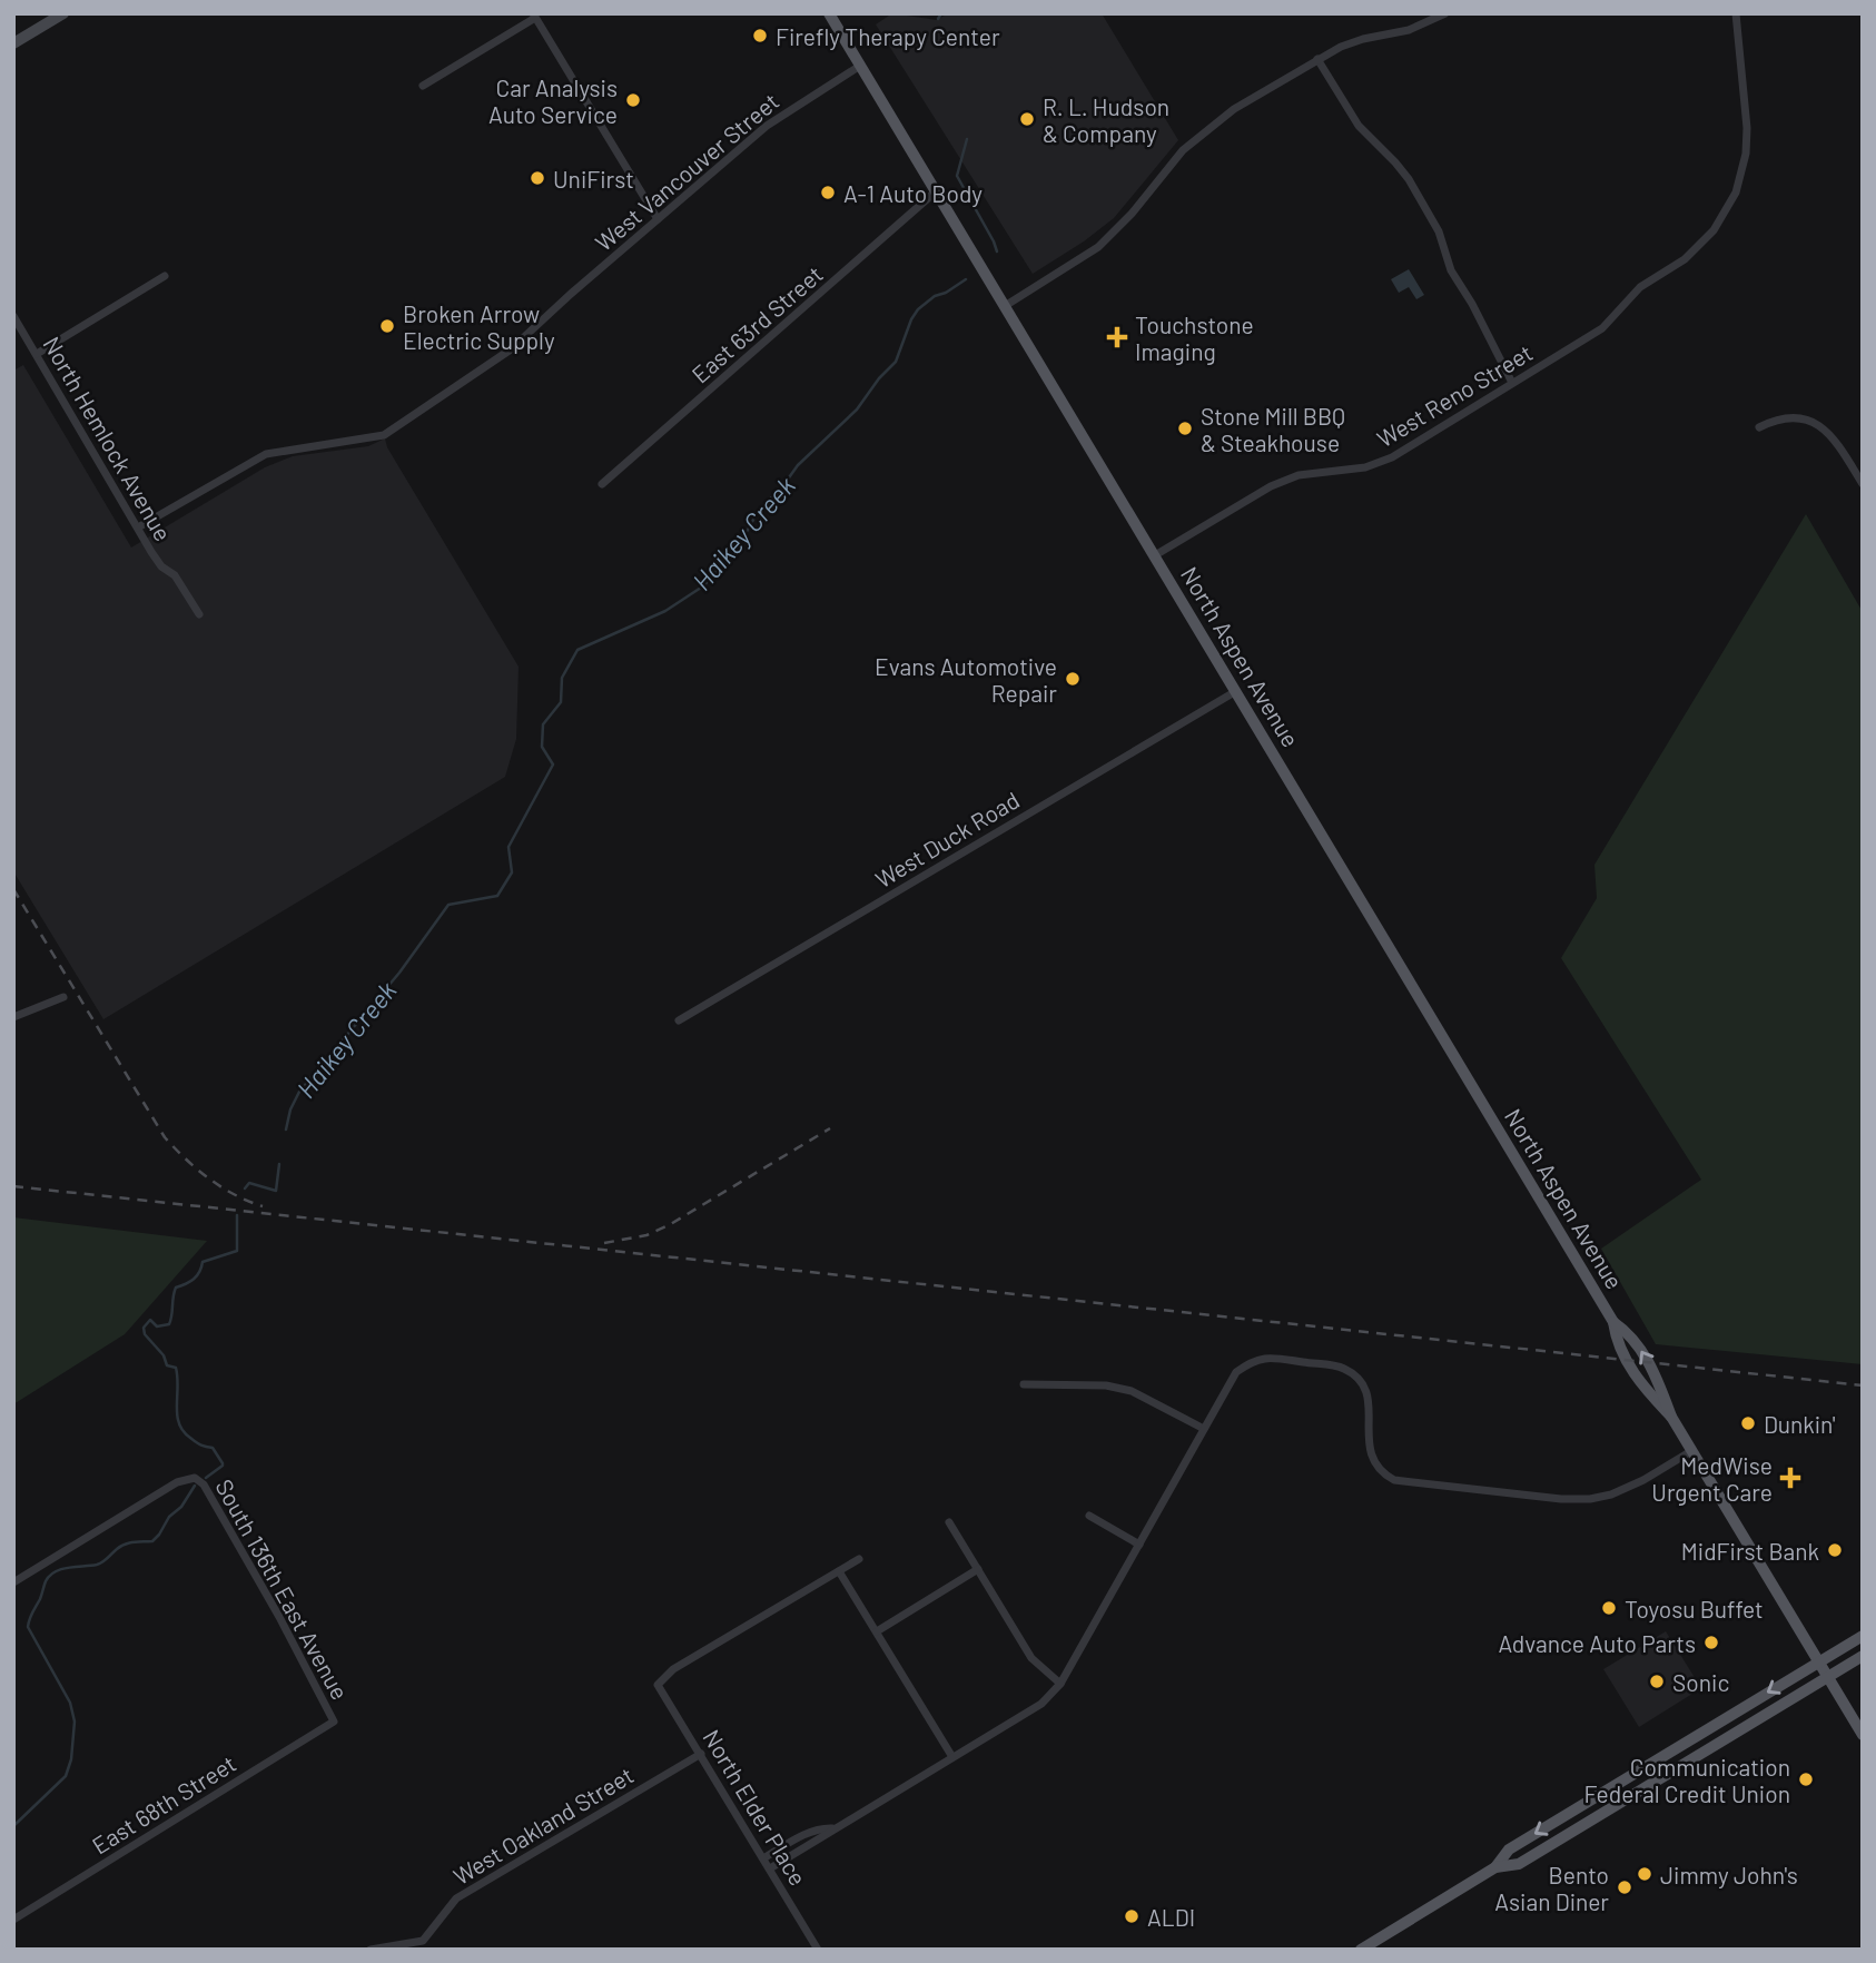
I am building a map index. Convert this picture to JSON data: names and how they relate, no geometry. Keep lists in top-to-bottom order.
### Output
{
  "streets": {
    "main road": ["North Aspen Avenue"],
    "street": [
      "West Vancouver Street",
      "East 63rd Street",
      "West Reno Street",
      "North Hemlock Avenue",
      "West Duck Road",
      "South 136th East Avenue",
      "East 68th Street",
      "North Elder Place",
      "West Oakland Street"
    ]
  },
  "crossings": [
    ["West Vancouver Street", "North Hemlock Avenue"],
    ["West Vancouver Street", "North Aspen Avenue"],
    ["East 63rd Street", "North Aspen Avenue"],
    ["West Reno Street", "North Aspen Avenue"],
    ["North Aspen Avenue", "West Duck Road"],
    ["South 136th East Avenue", "East 68th Street"],
    ["North Elder Place", "West Oakland Street"]
  ],
  "water": ["Haikey Creek"],
  "places": {
    "other": [
      "Firefly Therapy Center",
      "Car Analysis Auto Service",
      "R. L. Hudson & Company",
      "UniFirst",
      "A-1 Auto Body",
      "Broken Arrow Electric Supply",
      "Stone Mill BBQ & Steakhouse",
      "Evans Automotive Repair",
      "Dunkin'",
      "MidFirst Bank",
      "Toyosu Buffet",
      "Advance Auto Parts",
      "Sonic",
      "Communication Federal Credit Union",
      "Jimmy John's",
      "Bento Asian Diner",
      "ALDI"
    ],
    "health": ["Touchstone Imaging", "MedWise Urgent Care"]
  }
}
